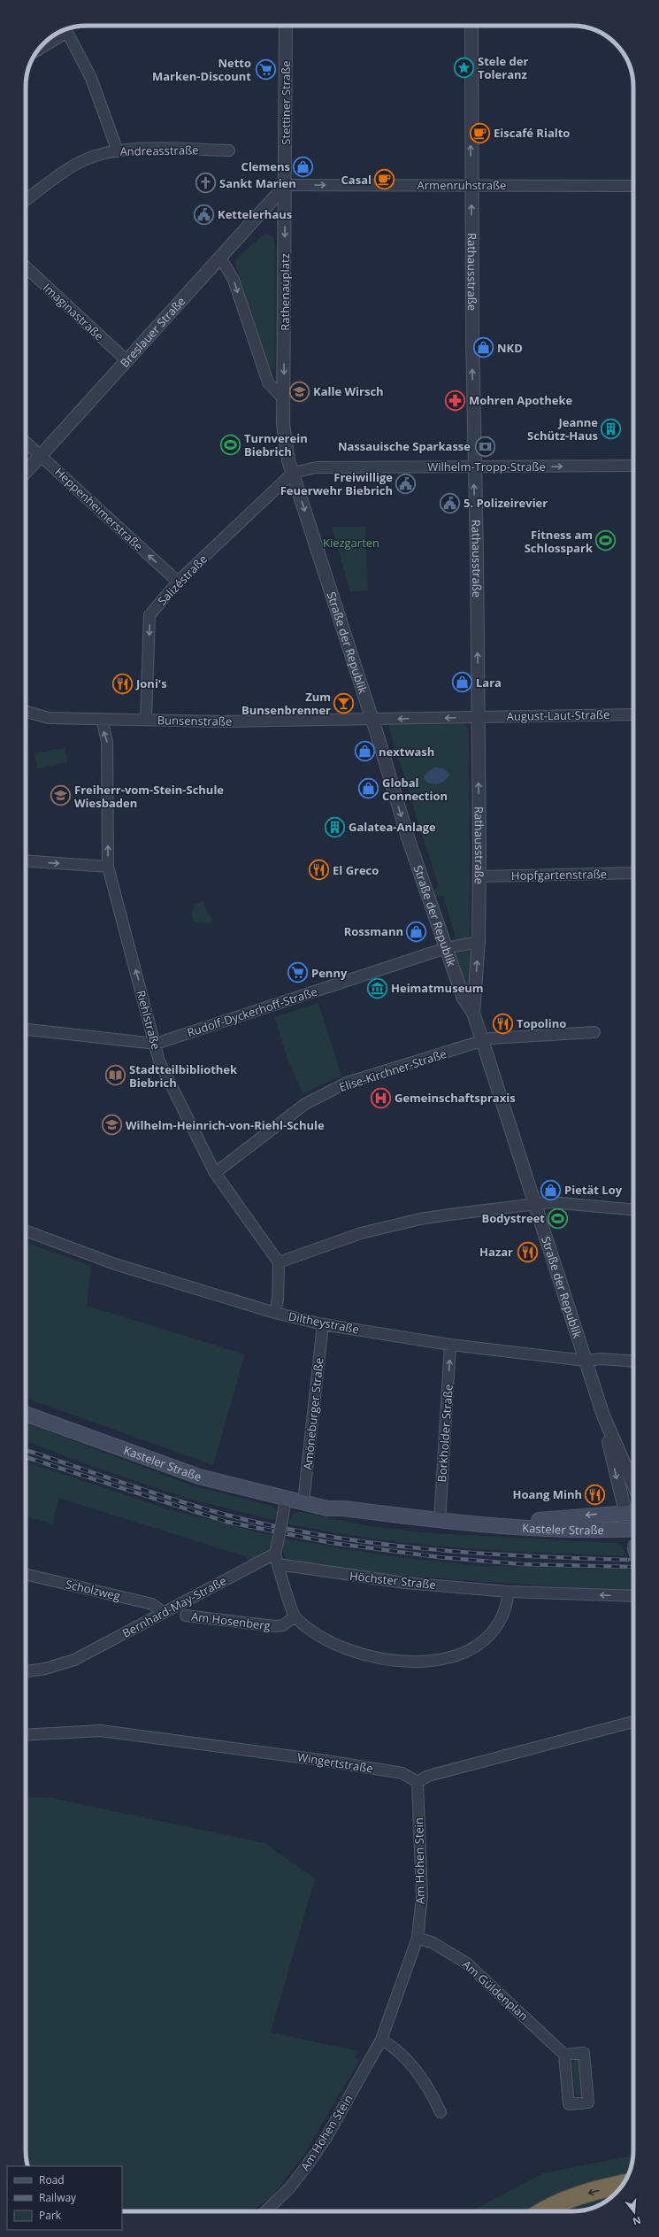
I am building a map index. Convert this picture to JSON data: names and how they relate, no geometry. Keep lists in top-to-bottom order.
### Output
{
  "streets": {
    "main road": ["Kasteler Straße"],
    "street": [
      "Stettiner Straße",
      "Andreasstraße",
      "Armenruhstraße",
      "Rathausstraße",
      "Rathenauplatz",
      "Imaginastraße",
      "Breslauer Straße",
      "Wilhelm-Tropp-Straße",
      "Heppenheimerstraße",
      "Salizéstraße",
      "Straße der Republik",
      "August-Laut-Straße",
      "Bunsenstraße",
      "Hopfgartenstraße",
      "Rudolf-Dyckerhoff-Straße",
      "Riehlstraße",
      "Elise-Kirchner-Straße",
      "Diltheystraße",
      "Amöneburger Straße",
      "Borkholder Straße",
      "Höchster Straße",
      "Scholzweg",
      "Bernhard-May-Straße",
      "Am Hosenberg",
      "Wingertstraße",
      "Am Hohen Stein",
      "Am Güldenplan"
    ]
  },
  "crossings": [
    ["Stettiner Straße", "Armenruhstraße"],
    ["Stettiner Straße", "Rathenauplatz"],
    ["Stettiner Straße", "Breslauer Straße"],
    ["Armenruhstraße", "Rathausstraße"],
    ["Armenruhstraße", "Rathenauplatz"],
    ["Armenruhstraße", "Breslauer Straße"],
    ["Rathausstraße", "Wilhelm-Tropp-Straße"],
    ["Rathausstraße", "Straße der Republik"],
    ["Rathausstraße", "August-Laut-Straße"],
    ["Rathausstraße", "Hopfgartenstraße"],
    ["Rathausstraße", "Rudolf-Dyckerhoff-Straße"],
    ["Rathenauplatz", "Breslauer Straße"],
    ["Rathenauplatz", "Wilhelm-Tropp-Straße"],
    ["Rathenauplatz", "Salizéstraße"],
    ["Rathenauplatz", "Straße der Republik"],
    ["Imaginastraße", "Breslauer Straße"],
    ["Breslauer Straße", "Heppenheimerstraße"],
    ["Wilhelm-Tropp-Straße", "Salizéstraße"],
    ["Wilhelm-Tropp-Straße", "Straße der Republik"],
    ["Heppenheimerstraße", "Salizéstraße"],
    ["Salizéstraße", "Straße der Republik"],
    ["Salizéstraße", "Bunsenstraße"],
    ["Straße der Republik", "August-Laut-Straße"],
    ["Straße der Republik", "Bunsenstraße"],
    ["Straße der Republik", "Rudolf-Dyckerhoff-Straße"],
    ["Straße der Republik", "Elise-Kirchner-Straße"],
    ["Straße der Republik", "Diltheystraße"],
    ["Straße der Republik", "Kasteler Straße"],
    ["August-Laut-Straße", "Bunsenstraße"],
    ["Bunsenstraße", "Riehlstraße"],
    ["Rudolf-Dyckerhoff-Straße", "Riehlstraße"],
    ["Riehlstraße", "Elise-Kirchner-Straße"],
    ["Diltheystraße", "Amöneburger Straße"],
    ["Diltheystraße", "Borkholder Straße"],
    ["Amöneburger Straße", "Kasteler Straße"],
    ["Borkholder Straße", "Kasteler Straße"],
    ["Scholzweg", "Bernhard-May-Straße"],
    ["Wingertstraße", "Am Hohen Stein"],
    ["Am Hohen Stein", "Am Güldenplan"]
  ],
  "one_way": [
    "Armenruhstraße",
    "Rathausstraße",
    "Rathenauplatz",
    "Wilhelm-Tropp-Straße",
    "Heppenheimerstraße",
    "Salizéstraße",
    "Straße der Republik",
    "August-Laut-Straße",
    "Riehlstraße",
    "Borkholder Straße"
  ],
  "parks": ["Kiezgarten"],
  "places": {
    "place": ["Stele der Toleranz"],
    "supermarket": ["Netto Marken-Discount", "Penny"],
    "cafe": ["Eiscafé Rialto", "Casal"],
    "shop": [
      "Clemens",
      "NKD",
      "Lara",
      "nextwash",
      "Global Connection",
      "Rossmann",
      "Pietät Loy"
    ],
    "church": ["Sankt Marien"],
    "public building": ["Kettelerhaus", "Freiwillige Feuerwehr Biebrich", "5. Polizeirevier"],
    "school or university": ["Kalle Wirsch", "Freiherr-vom-Stein-Schule Wiesbaden", "Wilhelm-Heinrich-von-Riehl-Schule"],
    "pharmacy": ["Mohren Apotheke"],
    "building": ["Jeanne Schütz-Haus", "Galatea-Anlage"],
    "sports": ["Turnverein Biebrich", "Fitness am Schlosspark", "Bodystreet"],
    "bank": ["Nassauische Sparkasse"],
    "restaurant": [
      "Joni's",
      "El Greco",
      "Topolino",
      "Hazar",
      "Hoang Minh"
    ],
    "bar": ["Zum Bunsenbrenner"],
    "museum": ["Heimatmuseum"],
    "library": ["Stadtteilbibliothek Biebrich"],
    "hospital": ["Gemeinschaftspraxis"]
  },
  "legend": ["Road", "Railway", "Park"],
  "north": "bottom"
}
